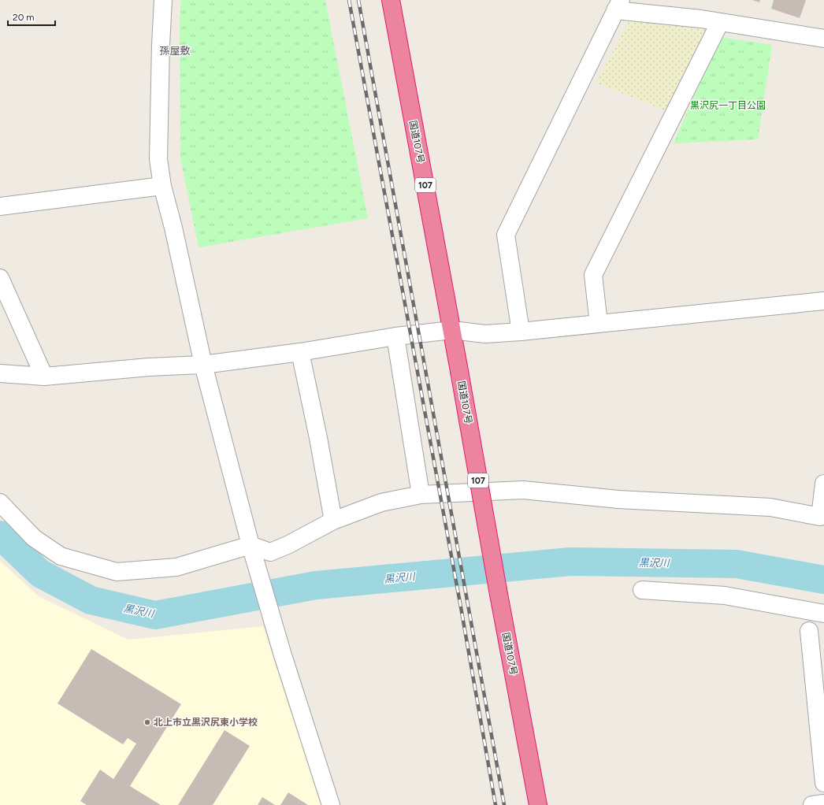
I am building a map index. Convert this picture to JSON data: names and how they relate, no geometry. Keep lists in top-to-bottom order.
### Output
{
  "streets": {
    "highway": ["国道107号", "107"]
  },
  "districts": ["孫屋敷"],
  "water": ["黒沢川"],
  "parks": ["黒沢尻一丁目公園"],
  "places": ["北上市立黒沢尻東小学校"],
  "scale_bar": "20 m"
}
